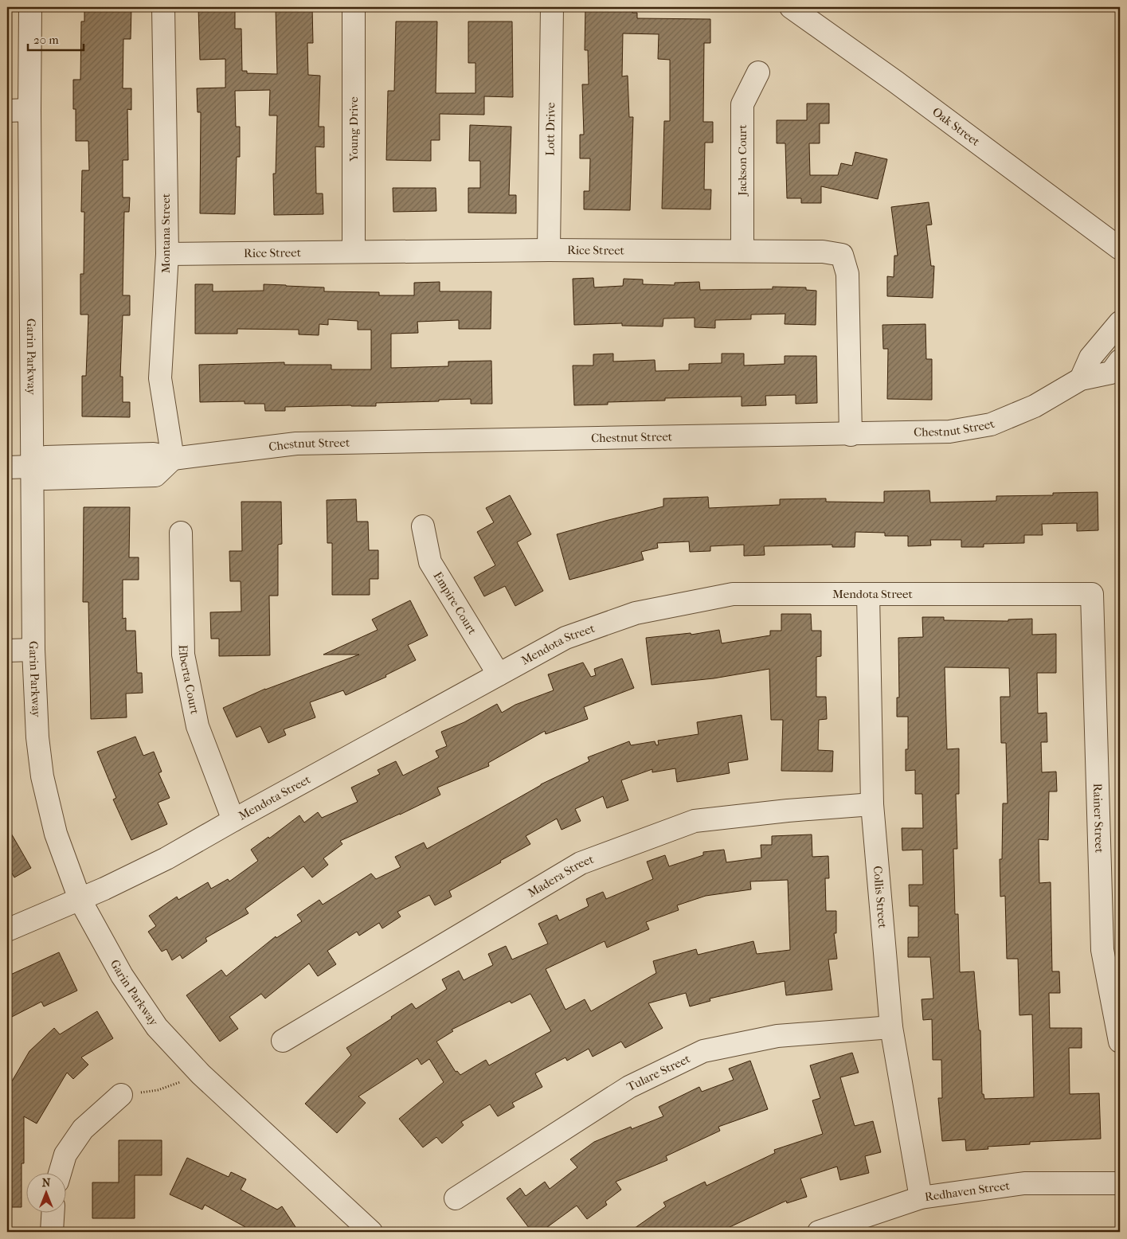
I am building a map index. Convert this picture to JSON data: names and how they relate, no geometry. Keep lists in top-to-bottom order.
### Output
{
  "streets": {
    "street": [
      "Oak Street",
      "Lott Drive",
      "Young Drive",
      "Jackson Court",
      "Montana Street",
      "Rice Street",
      "Garin Parkway",
      "Chestnut Street",
      "Mendota Street",
      "Empire Court",
      "Elberta Court",
      "Rainer Street",
      "Madera Street",
      "Collis Street",
      "Tulare Street",
      "Redhaven Street"
    ]
  },
  "crossings": [
    ["Lott Drive", "Rice Street"],
    ["Young Drive", "Rice Street"],
    ["Jackson Court", "Rice Street"],
    ["Montana Street", "Rice Street"],
    ["Montana Street", "Chestnut Street"],
    ["Rice Street", "Chestnut Street"],
    ["Garin Parkway", "Chestnut Street"],
    ["Garin Parkway", "Mendota Street"],
    ["Mendota Street", "Empire Court"],
    ["Mendota Street", "Elberta Court"],
    ["Mendota Street", "Rainer Street"],
    ["Mendota Street", "Collis Street"],
    ["Madera Street", "Collis Street"],
    ["Collis Street", "Tulare Street"],
    ["Collis Street", "Redhaven Street"]
  ],
  "scale_bar": "20 m",
  "north": "top"
}
